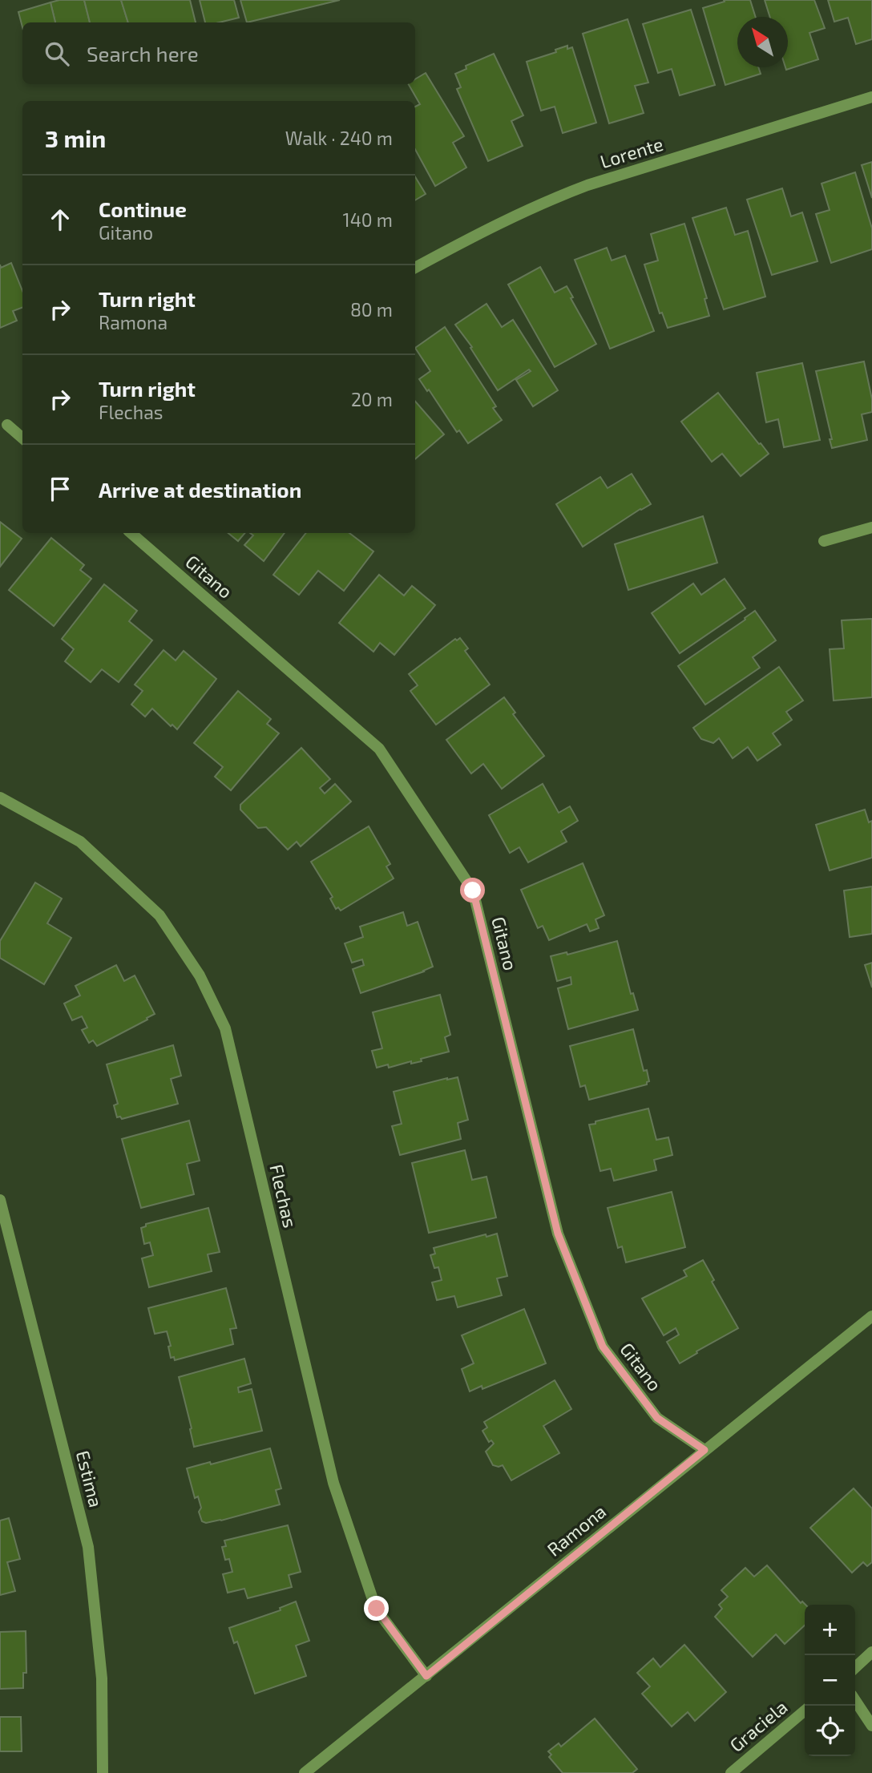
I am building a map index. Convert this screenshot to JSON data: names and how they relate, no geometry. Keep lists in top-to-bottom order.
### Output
{
  "streets": {
    "street": [
      "Lorente",
      "Gitano",
      "Flechas",
      "Estima",
      "Ramona",
      "Graciela"
    ]
  },
  "crossings": [
    ["Gitano", "Ramona"],
    ["Flechas", "Ramona"]
  ],
  "north": "top left",
  "page": {
    "search": "Search here",
    "heading": ["3 min", "Walk · 240 m"],
    "list": [
      ["Continue", "Gitano", "140 m"],
      ["Turn right", "Ramona", "80 m"],
      ["Turn right", "Flechas", "20 m"],
      "Arrive at destination"
    ],
    "map_buttons": ["+", "−"]
  }
}
